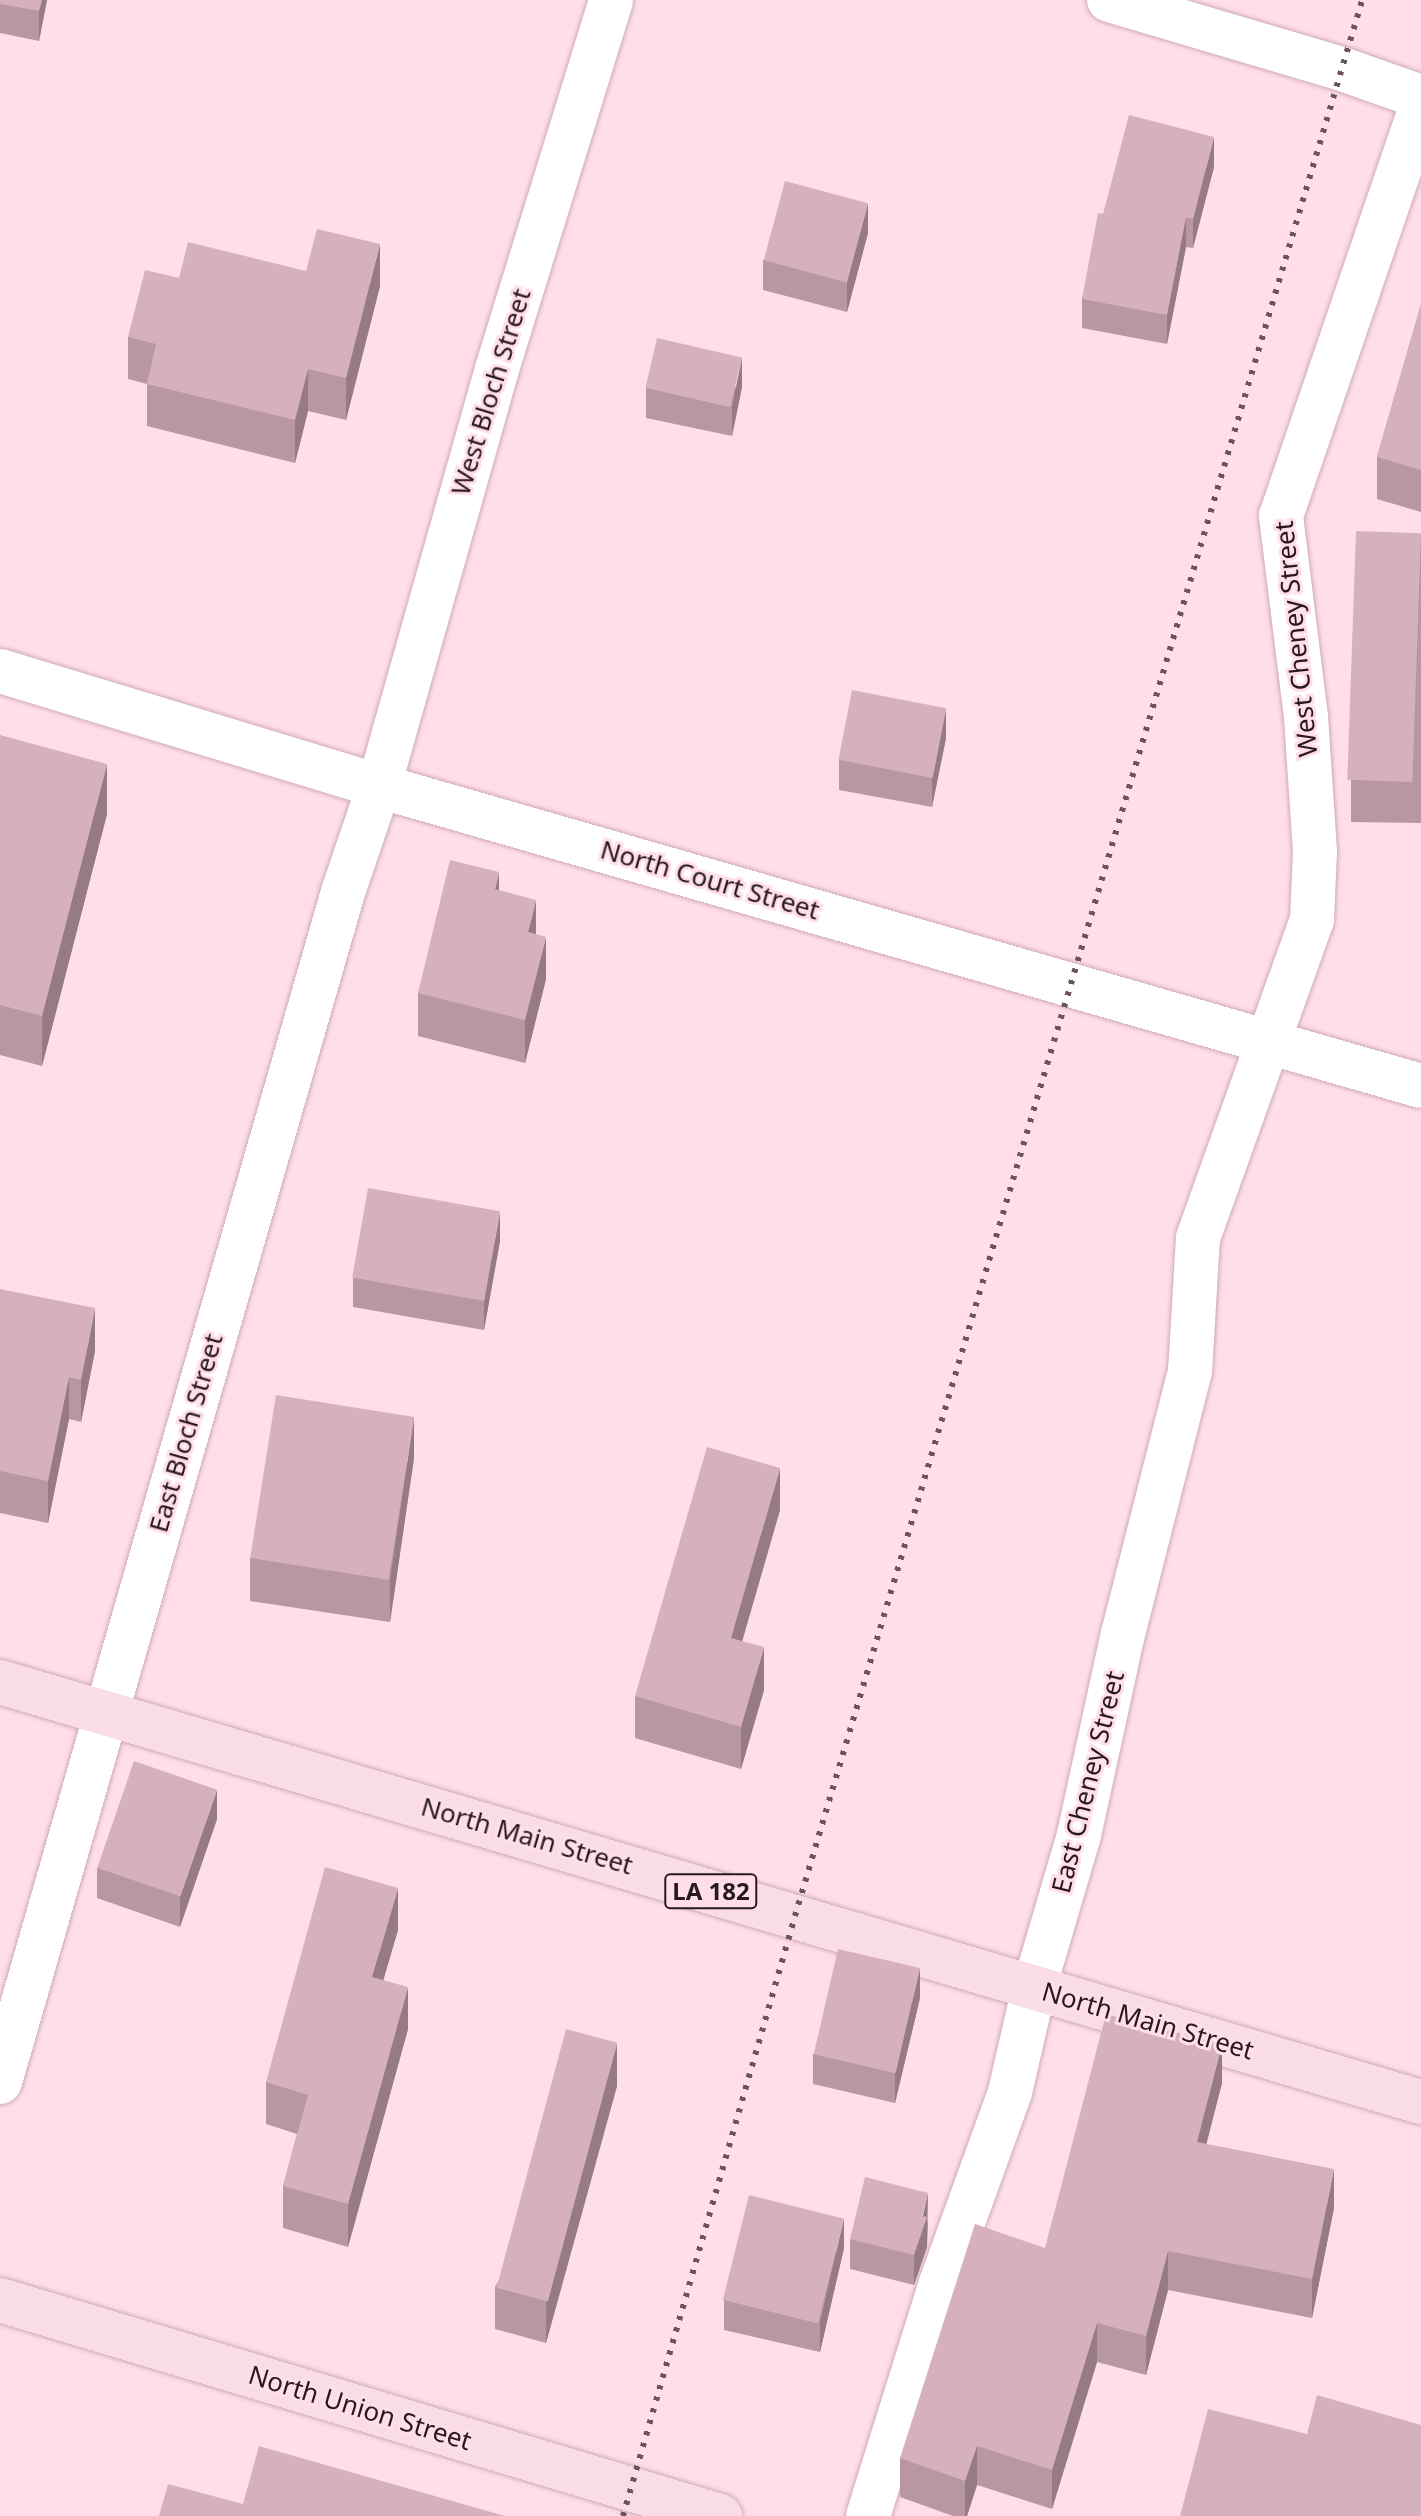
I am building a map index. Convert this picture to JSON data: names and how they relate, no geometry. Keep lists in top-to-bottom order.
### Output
{
  "streets": {
    "main road": ["North Main Street", "LA 182", "North Union Street"],
    "street": [
      "West Bloch Street",
      "West Cheney Street",
      "North Court Street",
      "East Bloch Street",
      "East Cheney Street"
    ]
  },
  "crossings": [
    ["West Bloch Street", "North Court Street"],
    ["West Bloch Street", "East Bloch Street"],
    ["West Cheney Street", "North Court Street"],
    ["West Cheney Street", "East Cheney Street"],
    ["North Court Street", "East Bloch Street"],
    ["North Court Street", "East Cheney Street"],
    ["East Bloch Street", "North Main Street"],
    ["East Cheney Street", "North Main Street"]
  ]
}
